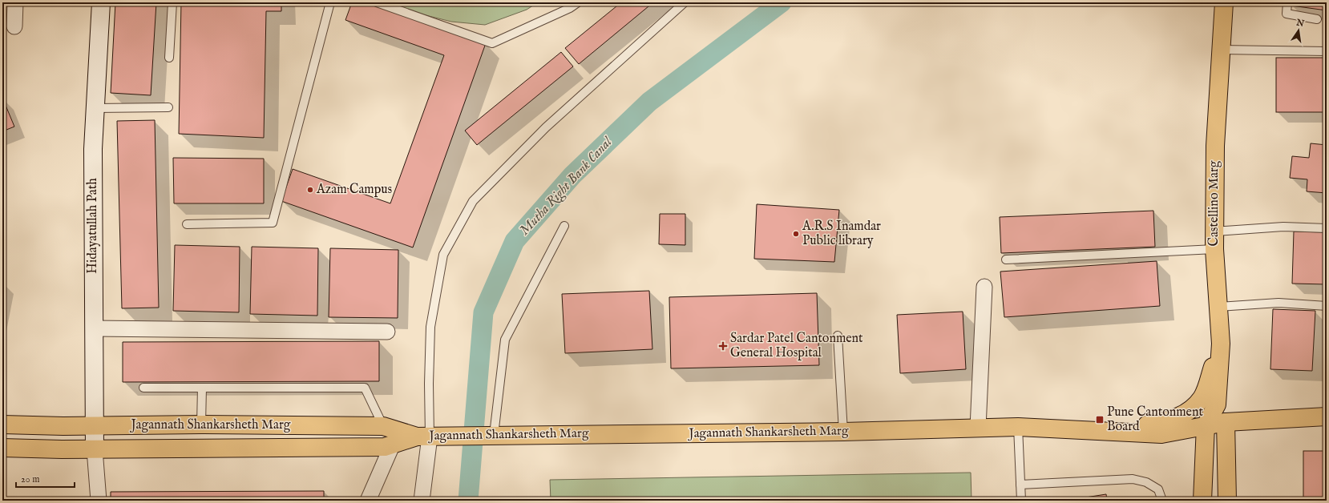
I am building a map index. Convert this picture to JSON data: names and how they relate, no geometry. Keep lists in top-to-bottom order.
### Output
{
  "streets": {
    "main road": ["Castellino Marg", "Jagannath Shankarsheth Marg"],
    "street": ["Hidayatullah Path"]
  },
  "crossings": [
    ["Castellino Marg", "Jagannath Shankarsheth Marg"],
    ["Hidayatullah Path", "Jagannath Shankarsheth Marg"]
  ],
  "water": ["Mutha Right Bank Canal"],
  "places": {
    "other": ["Azam Campus", "A.R.S Inamdar Public library"],
    "health": ["Sardar Patel Cantonment General Hospital"],
    "transit": ["Pune Cantonment Board"]
  },
  "scale_bar": "20 m",
  "north": "top"
}
